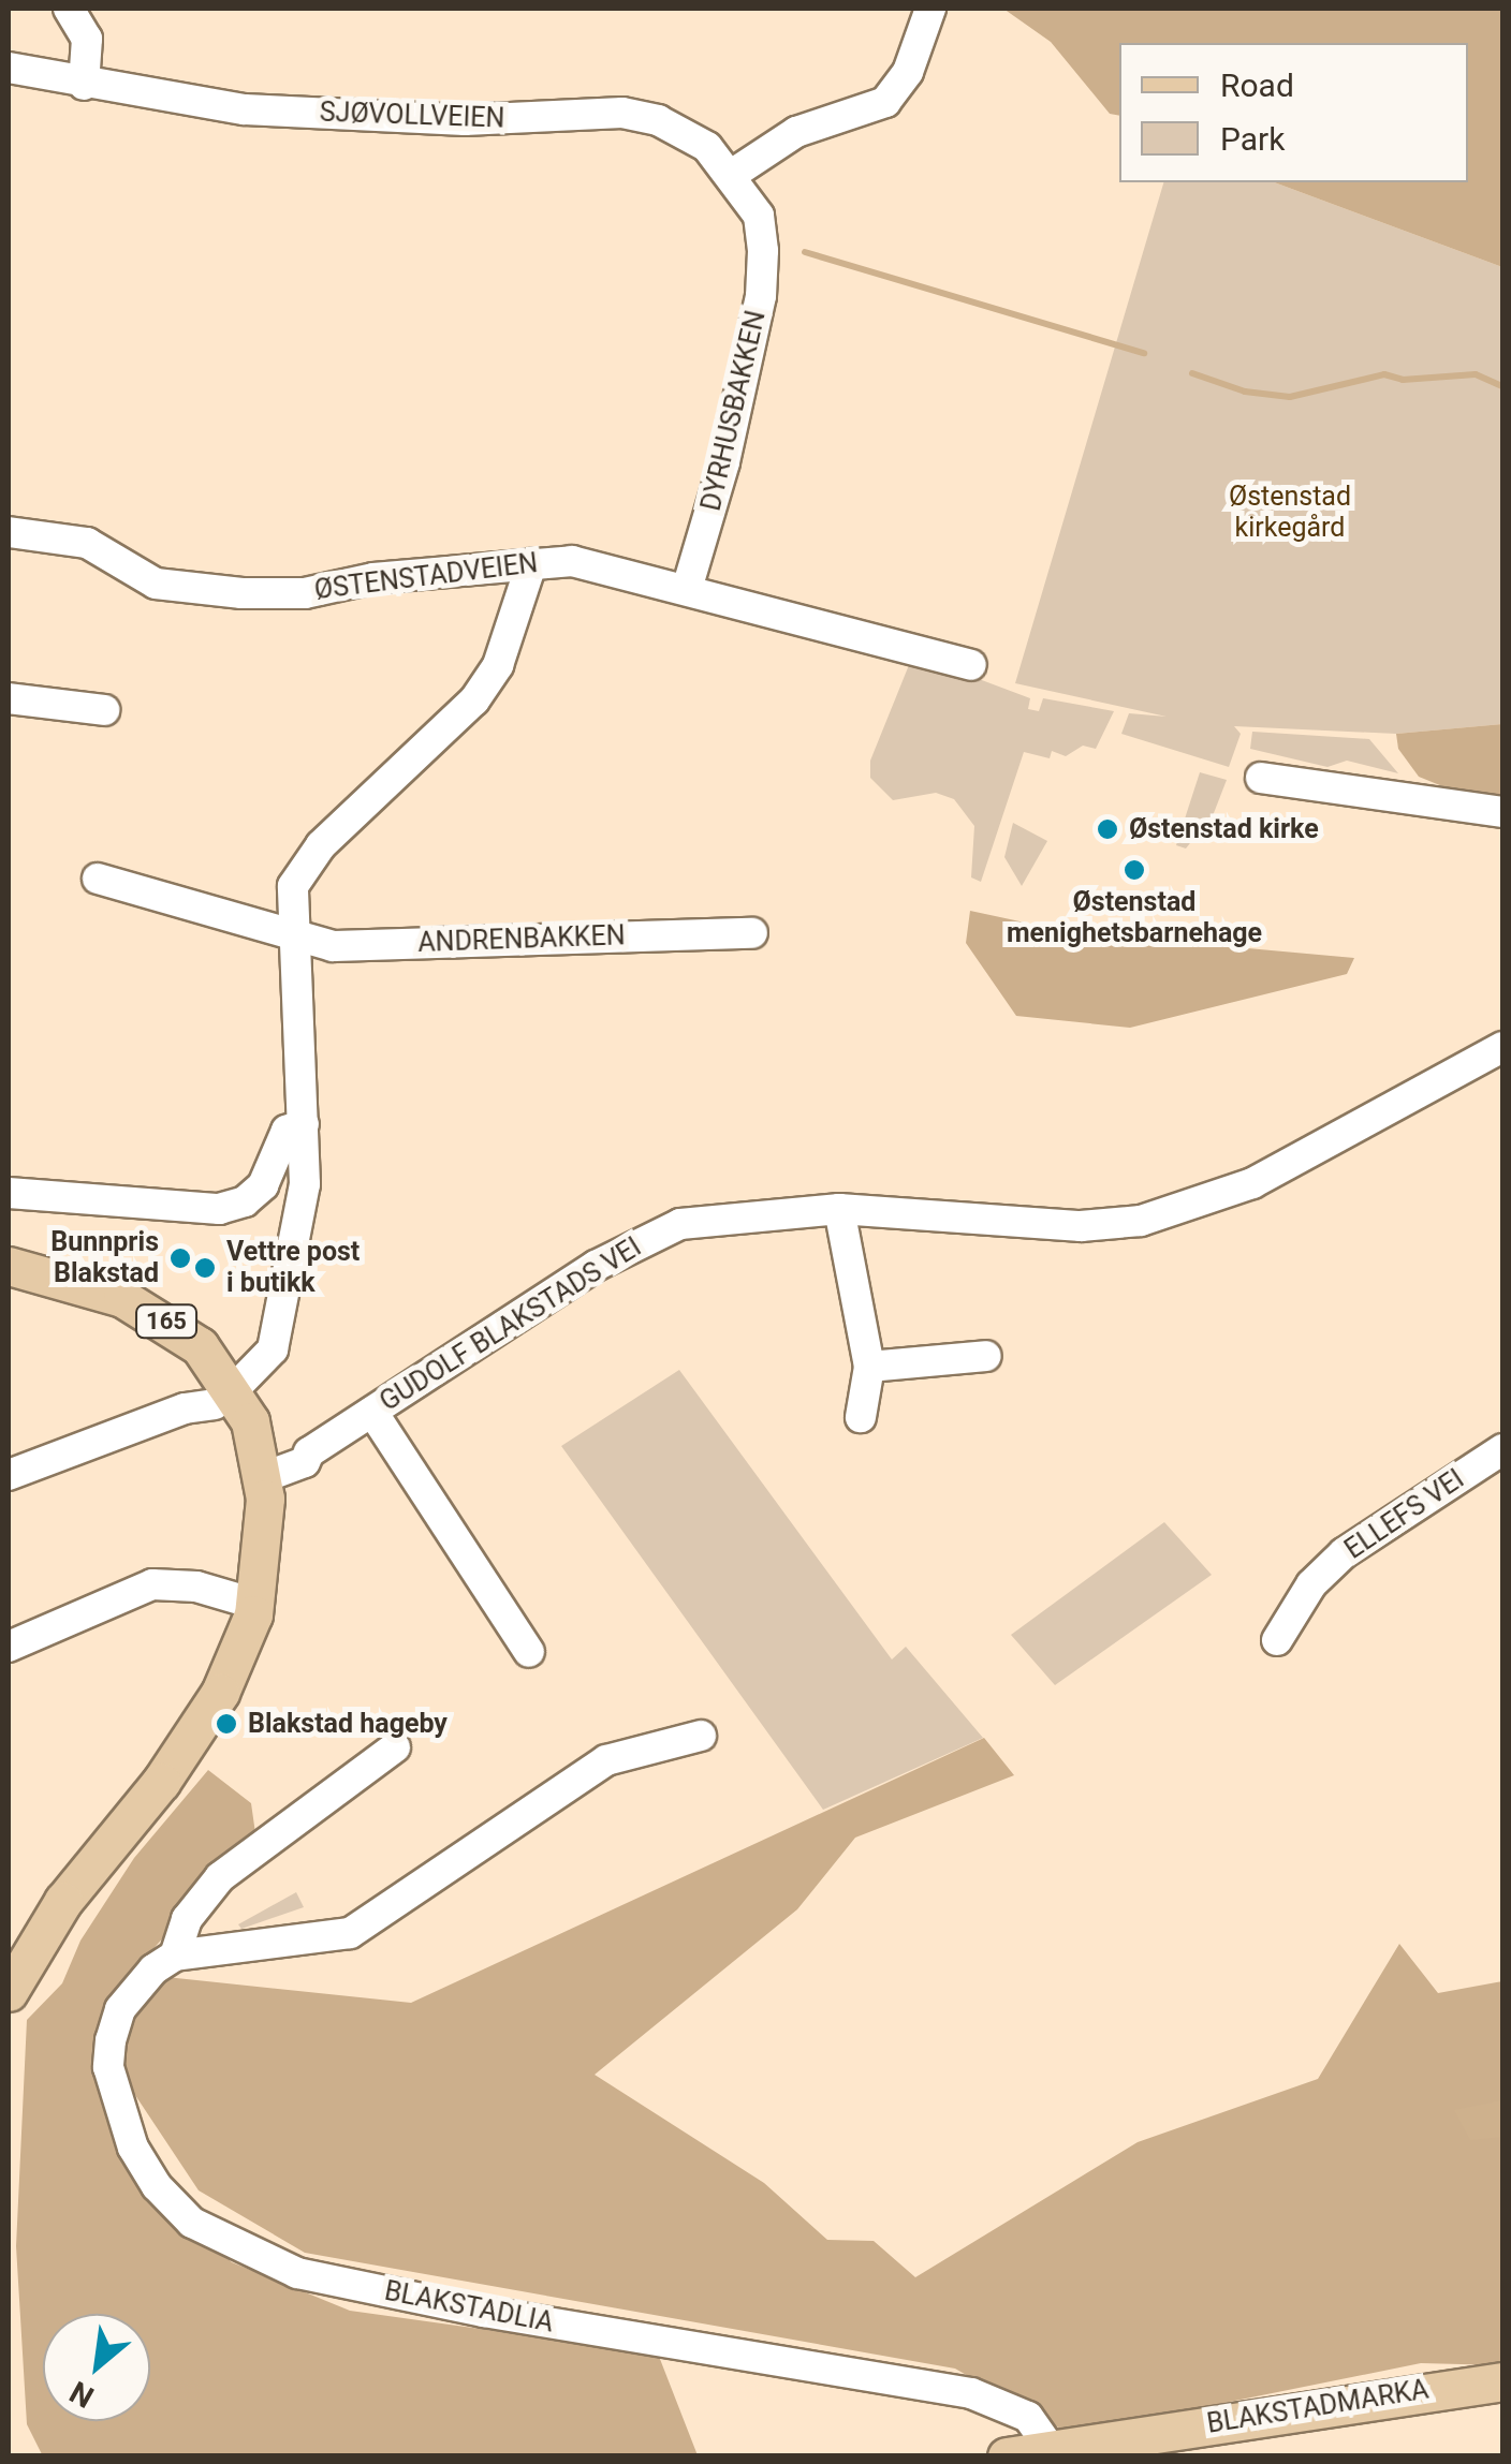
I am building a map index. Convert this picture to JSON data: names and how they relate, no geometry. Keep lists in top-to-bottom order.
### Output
{
  "streets": {
    "main road": ["165", "BLAKSTADMARKA"],
    "street": [
      "SJØVOLLVEIEN",
      "DYRHUSBAKKEN",
      "ØSTENSTADVEIEN",
      "ANDRENBAKKEN",
      "GUDOLF BLAKSTADS VEI",
      "ELLEFS VEI",
      "BLAKSTADLIA"
    ]
  },
  "crossings": [
    ["SJØVOLLVEIEN", "DYRHUSBAKKEN"],
    ["DYRHUSBAKKEN", "ØSTENSTADVEIEN"],
    ["165", "GUDOLF BLAKSTADS VEI"],
    ["BLAKSTADLIA", "BLAKSTADMARKA"]
  ],
  "parks": ["Østenstad kirkegård"],
  "places": [
    "Østenstad kirke",
    "Østenstad menighetsbarnehage",
    "Bunnpris Blakstad",
    "Vettre post i butikk",
    "Blakstad hageby"
  ],
  "legend": ["Road", "Park"],
  "north": "bottom left"
}
